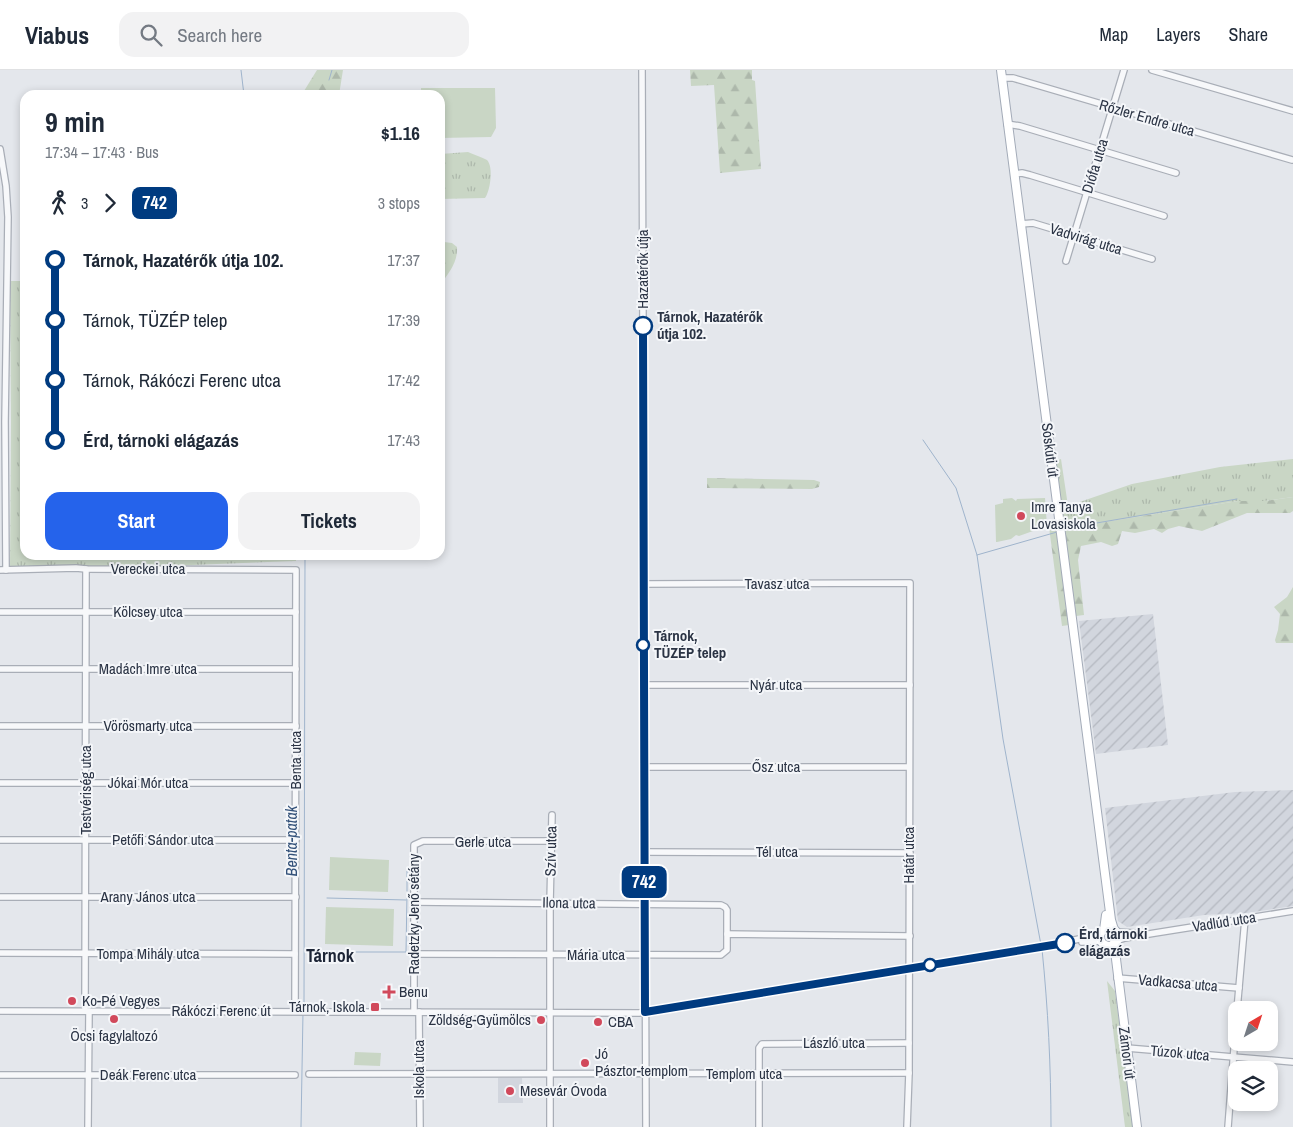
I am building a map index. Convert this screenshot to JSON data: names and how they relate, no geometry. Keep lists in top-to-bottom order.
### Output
{
  "streets": {
    "main road": ["Sóskúti út", "Zámori út"],
    "street": [
      "Rőzler Endre utca",
      "Diófa utca",
      "Vadvirág utca",
      "Hazatérők útja",
      "Vereckei utca",
      "Tavasz utca",
      "Kölcsey utca",
      "Madách Imre utca",
      "Nyár utca",
      "Vörösmarty utca",
      "Benta utca",
      "Ősz utca",
      "Jókai Mór utca",
      "Testvériség utca",
      "Petőfi Sándor utca",
      "Gerle utca",
      "Szív utca",
      "Tél utca",
      "Határ utca",
      "Arany János utca",
      "Ilona utca",
      "Radetzky Jenő sétány",
      "Vadlúd utca",
      "Tompa Mihály utca",
      "Mária utca",
      "Vadkacsa utca",
      "Rákóczi Ferenc út",
      "László utca",
      "Túzok utca",
      "Iskola utca",
      "Templom utca",
      "Deák Ferenc utca"
    ]
  },
  "crossings": [
    ["Rőzler Endre utca", "Diófa utca"],
    ["Rőzler Endre utca", "Sóskúti út"],
    ["Diófa utca", "Vadvirág utca"],
    ["Vadvirág utca", "Sóskúti út"],
    ["Hazatérők útja", "Tavasz utca"],
    ["Hazatérők útja", "Nyár utca"],
    ["Hazatérők útja", "Ősz utca"],
    ["Hazatérők útja", "Tél utca"],
    ["Hazatérők útja", "Ilona utca"],
    ["Hazatérők útja", "Mária utca"],
    ["Hazatérők útja", "Rákóczi Ferenc út"],
    ["Hazatérők útja", "Templom utca"],
    ["Sóskúti út", "Vadlúd utca"],
    ["Sóskúti út", "Zámori út"],
    ["Vereckei utca", "Benta utca"],
    ["Vereckei utca", "Testvériség utca"],
    ["Tavasz utca", "Határ utca"],
    ["Kölcsey utca", "Benta utca"],
    ["Kölcsey utca", "Testvériség utca"],
    ["Madách Imre utca", "Benta utca"],
    ["Madách Imre utca", "Testvériség utca"],
    ["Nyár utca", "Határ utca"],
    ["Vörösmarty utca", "Benta utca"],
    ["Vörösmarty utca", "Testvériség utca"],
    ["Benta utca", "Jókai Mór utca"],
    ["Benta utca", "Petőfi Sándor utca"],
    ["Benta utca", "Arany János utca"],
    ["Benta utca", "Tompa Mihály utca"],
    ["Benta utca", "Rákóczi Ferenc út"],
    ["Ősz utca", "Határ utca"],
    ["Jókai Mór utca", "Testvériség utca"],
    ["Testvériség utca", "Petőfi Sándor utca"],
    ["Testvériség utca", "Arany János utca"],
    ["Testvériség utca", "Tompa Mihály utca"],
    ["Testvériség utca", "Rákóczi Ferenc út"],
    ["Testvériség utca", "Deák Ferenc utca"],
    ["Gerle utca", "Szív utca"],
    ["Gerle utca", "Radetzky Jenő sétány"],
    ["Szív utca", "Ilona utca"],
    ["Szív utca", "Mária utca"],
    ["Szív utca", "Rákóczi Ferenc út"],
    ["Szív utca", "Templom utca"],
    ["Tél utca", "Határ utca"],
    ["Határ utca", "Rákóczi Ferenc út"],
    ["Határ utca", "László utca"],
    ["Határ utca", "Templom utca"],
    ["Ilona utca", "Radetzky Jenő sétány"],
    ["Ilona utca", "Mária utca"],
    ["Radetzky Jenő sétány", "Mária utca"],
    ["Radetzky Jenő sétány", "Rákóczi Ferenc út"],
    ["Radetzky Jenő sétány", "Iskola utca"],
    ["Vadlúd utca", "Zámori út"],
    ["Vadkacsa utca", "Zámori út"],
    ["Rákóczi Ferenc út", "Iskola utca"],
    ["László utca", "Templom utca"],
    ["Zámori út", "Túzok utca"],
    ["Iskola utca", "Templom utca"]
  ],
  "districts": ["Tárnok"],
  "water": ["Benta-patak"],
  "places": {
    "other": [
      "Tárnok, Hazatérők útja 102.",
      "Imre Tanya Lovasiskola",
      "Tárnok, TÜZÉP telep",
      "Érd, tárnoki elágazás",
      "Ko-Pé Vegyes",
      "Öcsi fagylaltozó",
      "Zöldség-Gyümölcs",
      "CBA",
      "Jó Pásztor-templom",
      "Mesevár Óvoda"
    ],
    "health": ["Benu"],
    "transit": ["Tárnok, Iskola"]
  },
  "lines": ["bus line 742"],
  "north": "top right",
  "page": {
    "header": "Viabus",
    "search": "Search here",
    "nav": ["Map", "Layers", "Share"],
    "on_map": "742",
    "heading": ["9 min", "17:34 – 17:43 · Bus", "$1.16"],
    "legs": ["3", "742", "3 stops"],
    "list": [
      {
        "name": "Tárnok, Hazatérők útja 102.",
        "value": "17:37"
      },
      {
        "name": "Tárnok, TÜZÉP telep",
        "value": "17:39"
      },
      {
        "name": "Tárnok, Rákóczi Ferenc utca",
        "value": "17:42"
      },
      {
        "name": "Érd, tárnoki elágazás",
        "value": "17:43"
      }
    ],
    "buttons": ["Start", "Tickets"]
  }
}
